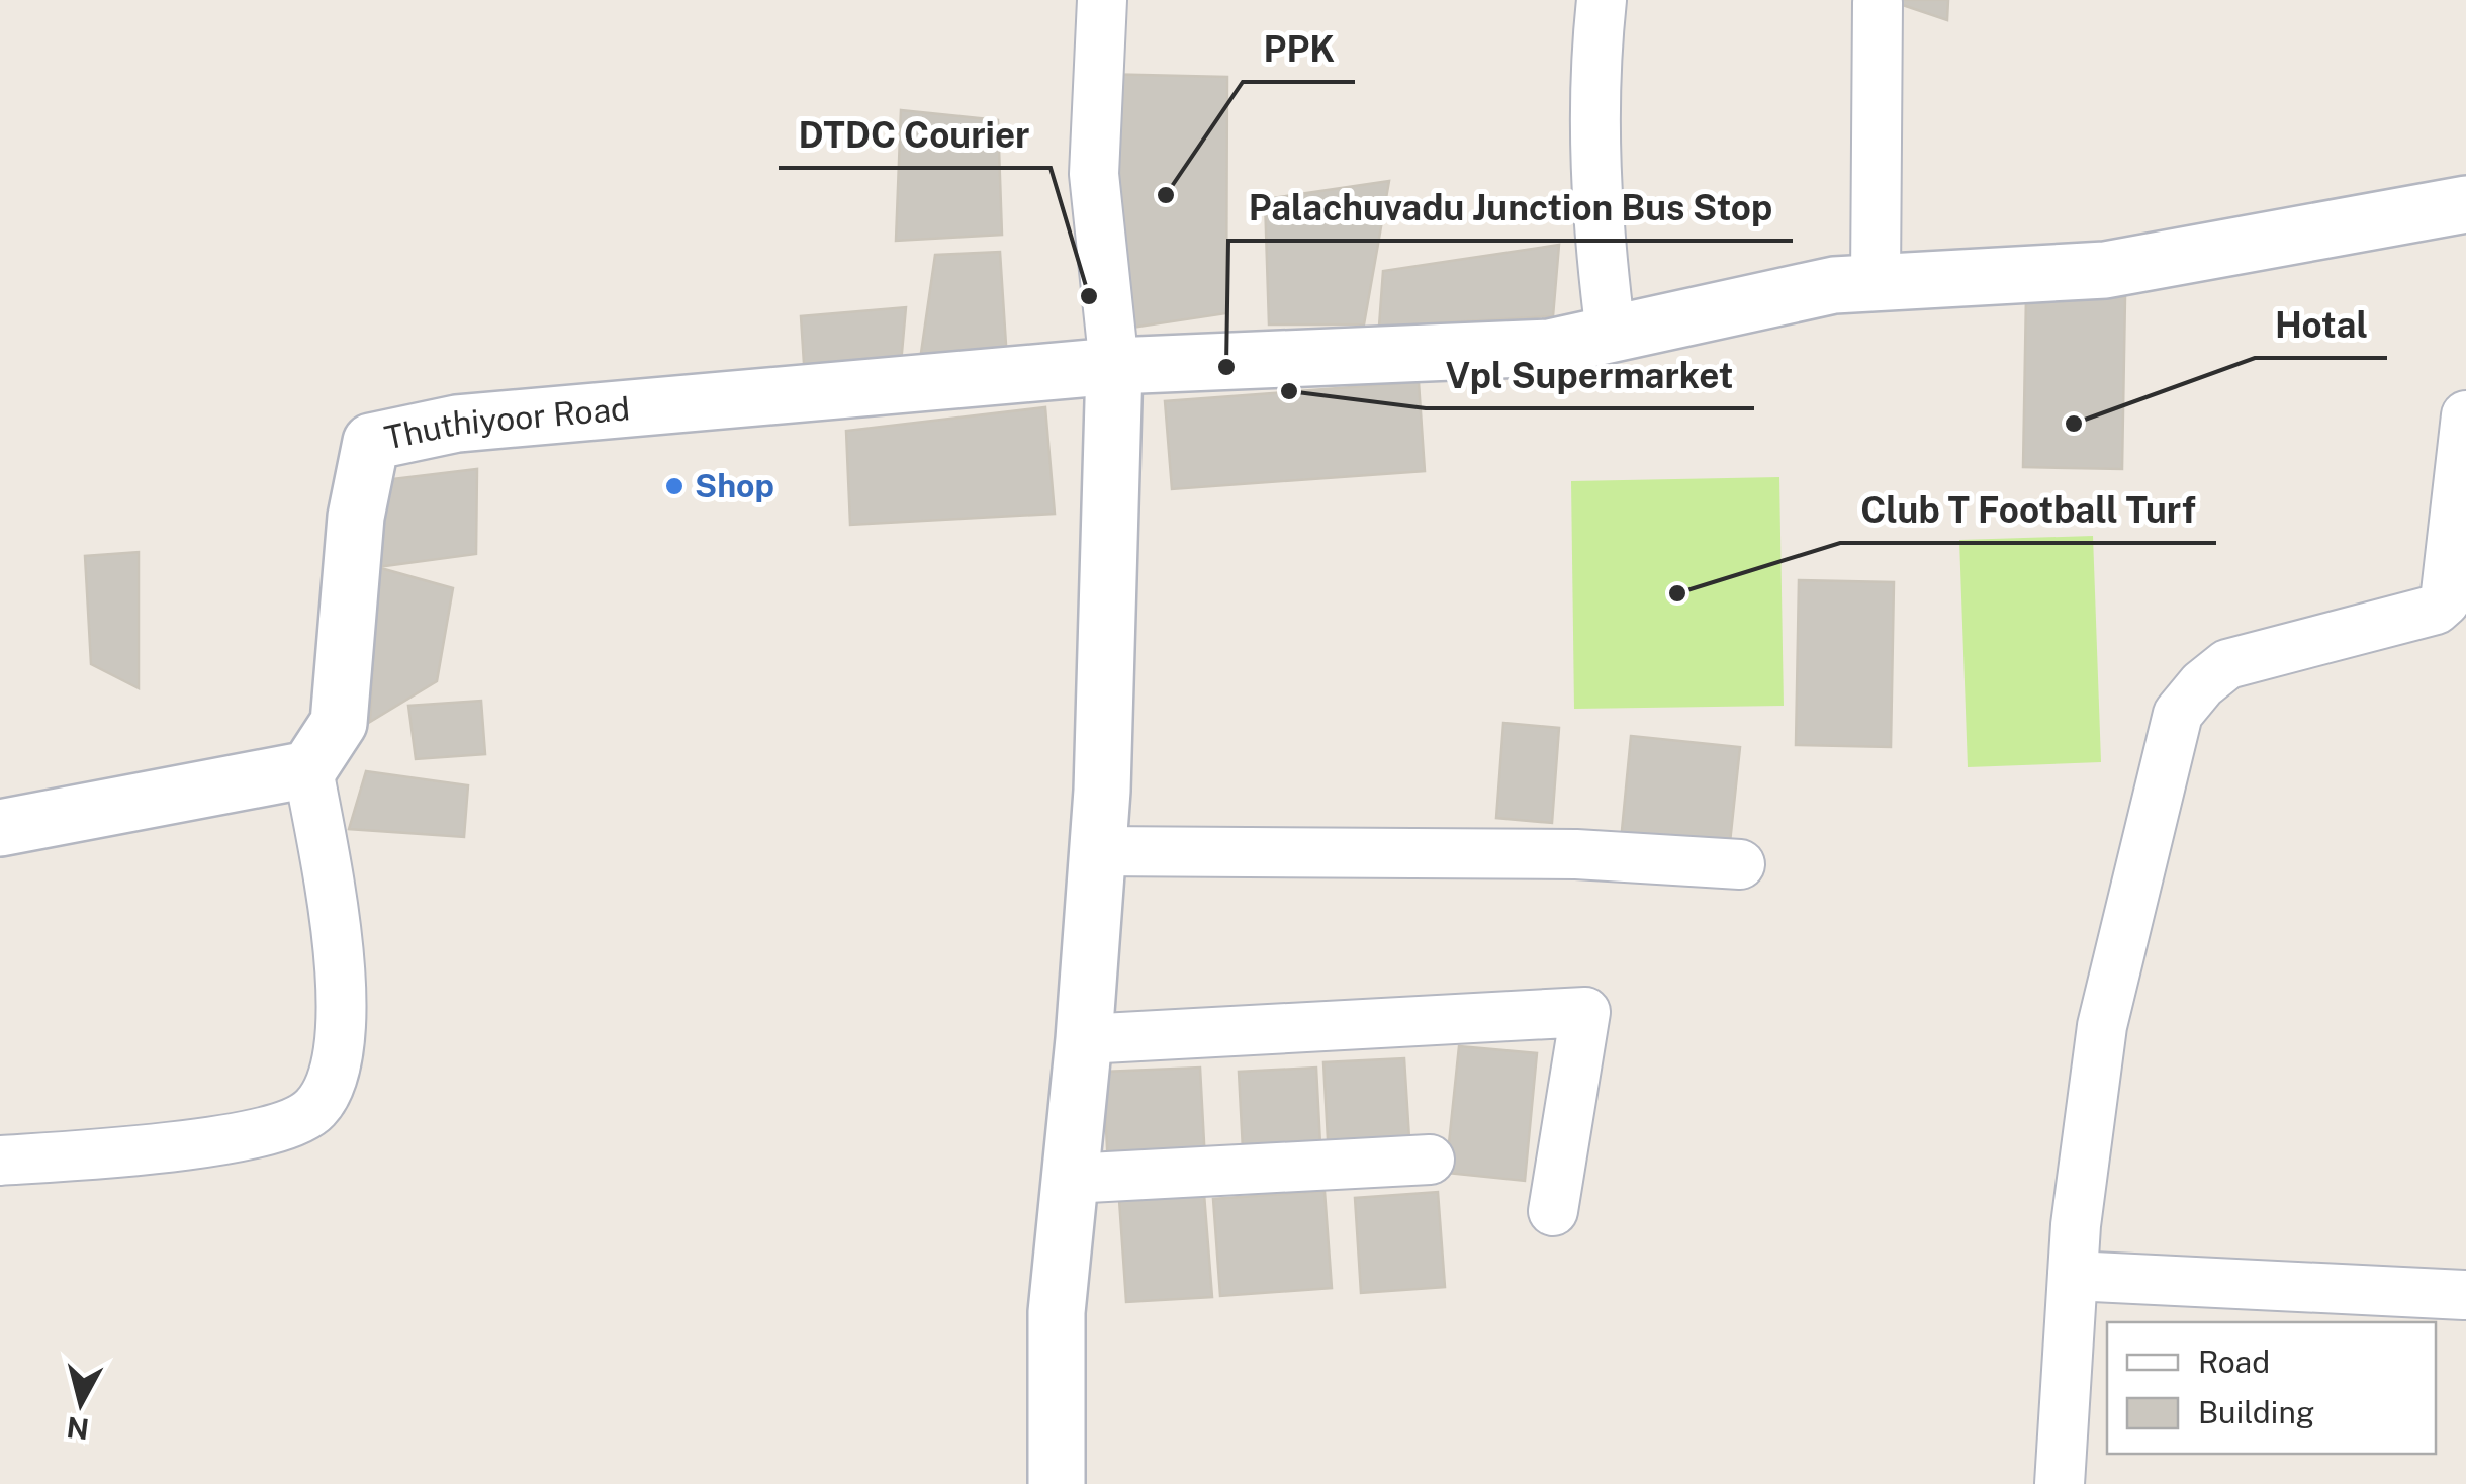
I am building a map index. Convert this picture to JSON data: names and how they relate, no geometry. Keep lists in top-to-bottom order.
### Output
{
  "streets": {
    "main road": ["Thuthiyoor Road"]
  },
  "places": [
    "PPK",
    "DTDC Courier",
    "Palachuvadu Junction Bus Stop",
    "Vpl Supermarket",
    "Hotal",
    "Shop",
    "Club T Football Turf"
  ],
  "legend": ["Road", "Building"],
  "north": "bottom"
}
